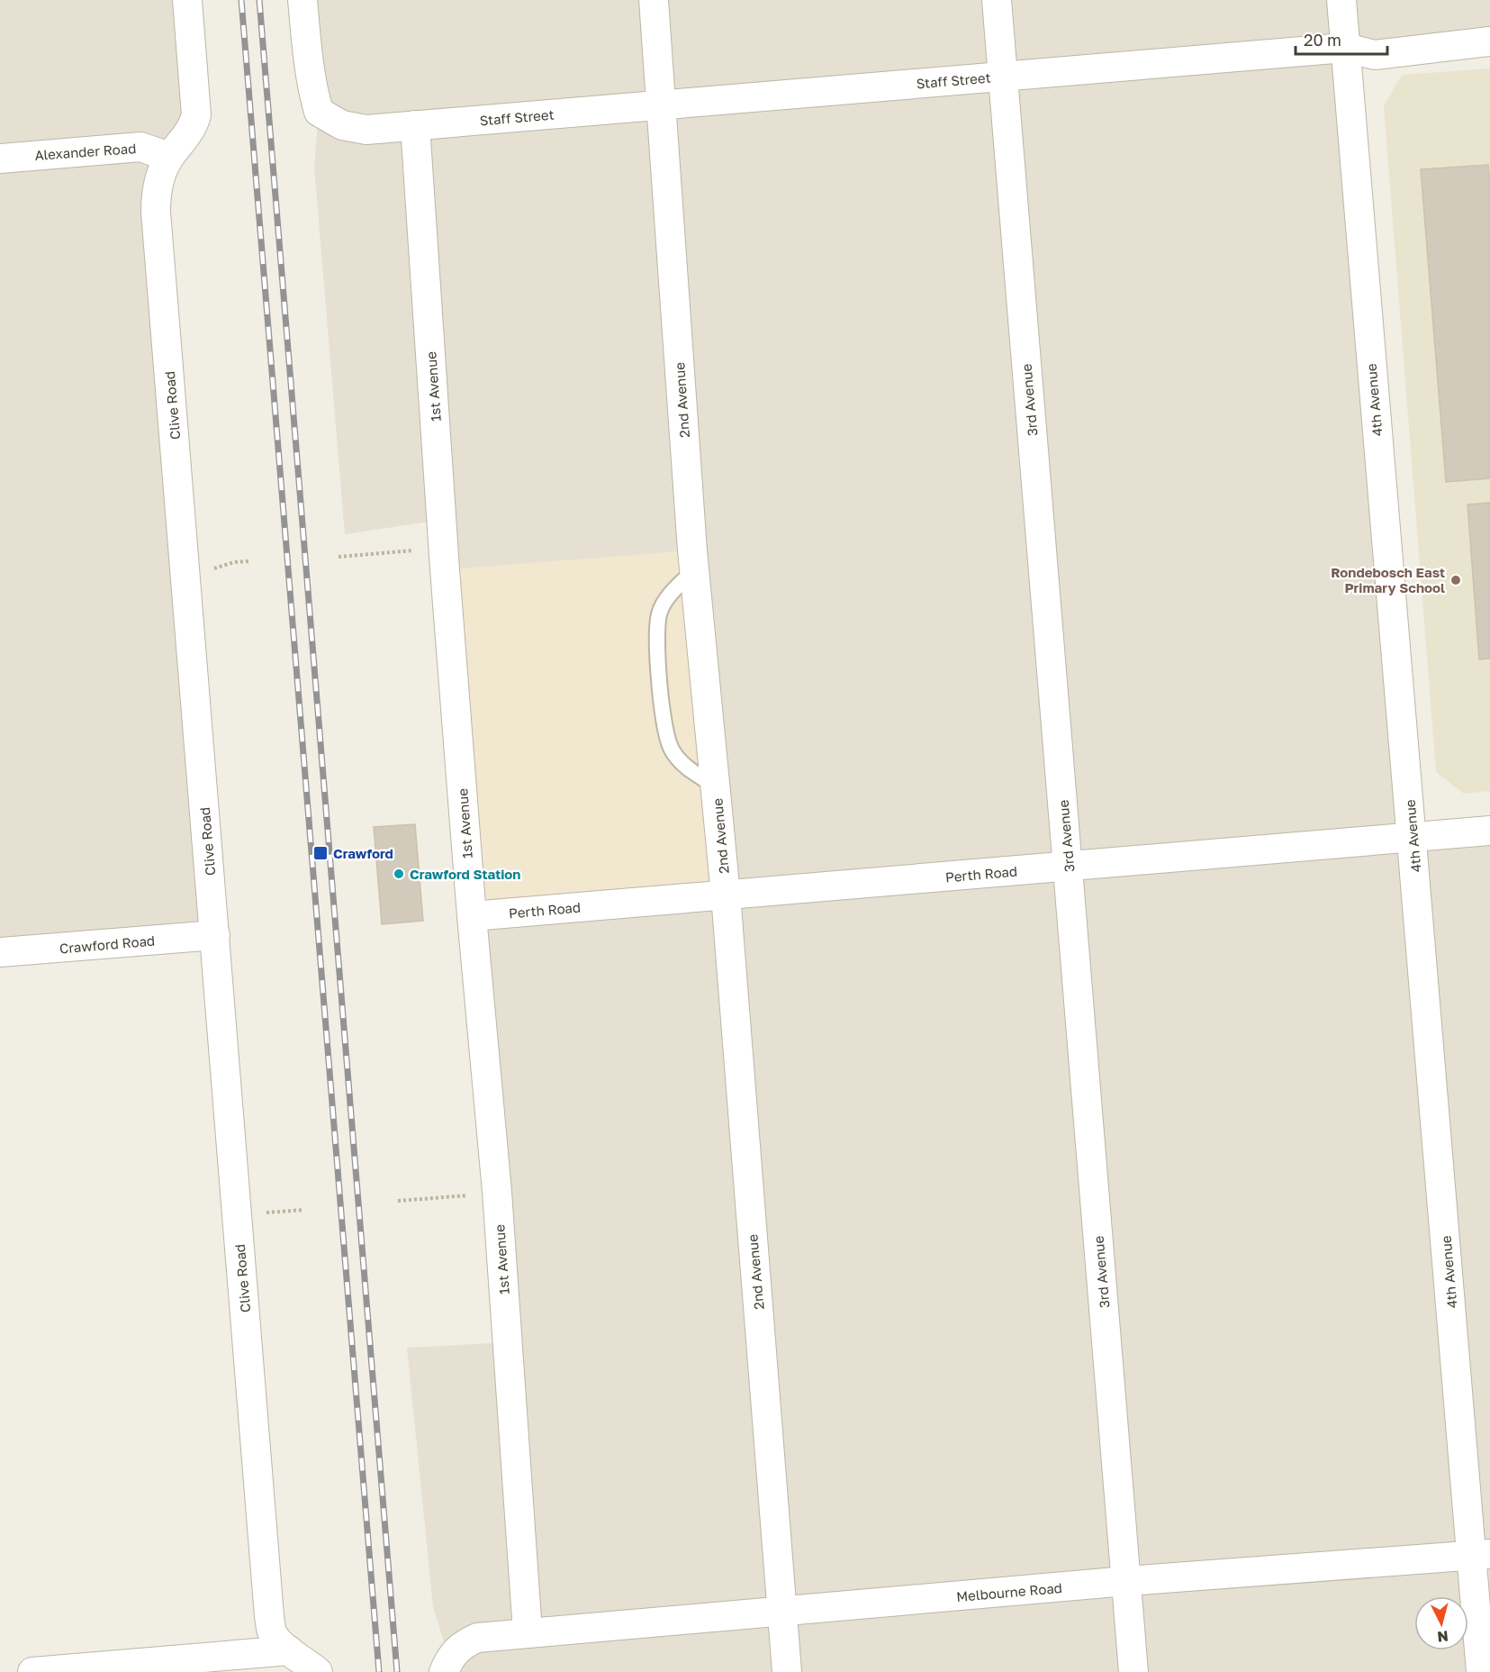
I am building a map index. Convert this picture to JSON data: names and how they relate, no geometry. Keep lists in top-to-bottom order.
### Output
{
  "streets": {
    "street": [
      "Staff Street",
      "Alexander Road",
      "1st Avenue",
      "2nd Avenue",
      "3rd Avenue",
      "4th Avenue",
      "Clive Road",
      "Perth Road",
      "Crawford Road",
      "Melbourne Road"
    ]
  },
  "crossings": [
    ["Staff Street", "1st Avenue"],
    ["Staff Street", "2nd Avenue"],
    ["Staff Street", "3rd Avenue"],
    ["Staff Street", "4th Avenue"],
    ["Alexander Road", "Clive Road"],
    ["1st Avenue", "Perth Road"],
    ["1st Avenue", "Melbourne Road"],
    ["2nd Avenue", "Perth Road"],
    ["2nd Avenue", "Melbourne Road"],
    ["3rd Avenue", "Perth Road"],
    ["3rd Avenue", "Melbourne Road"],
    ["4th Avenue", "Perth Road"],
    ["4th Avenue", "Melbourne Road"],
    ["Clive Road", "Crawford Road"]
  ],
  "places": {
    "other": ["Rondebosch East Primary School", "Crawford Station"],
    "transit": ["Crawford"]
  },
  "scale_bar": "20 m",
  "north": "bottom"
}
